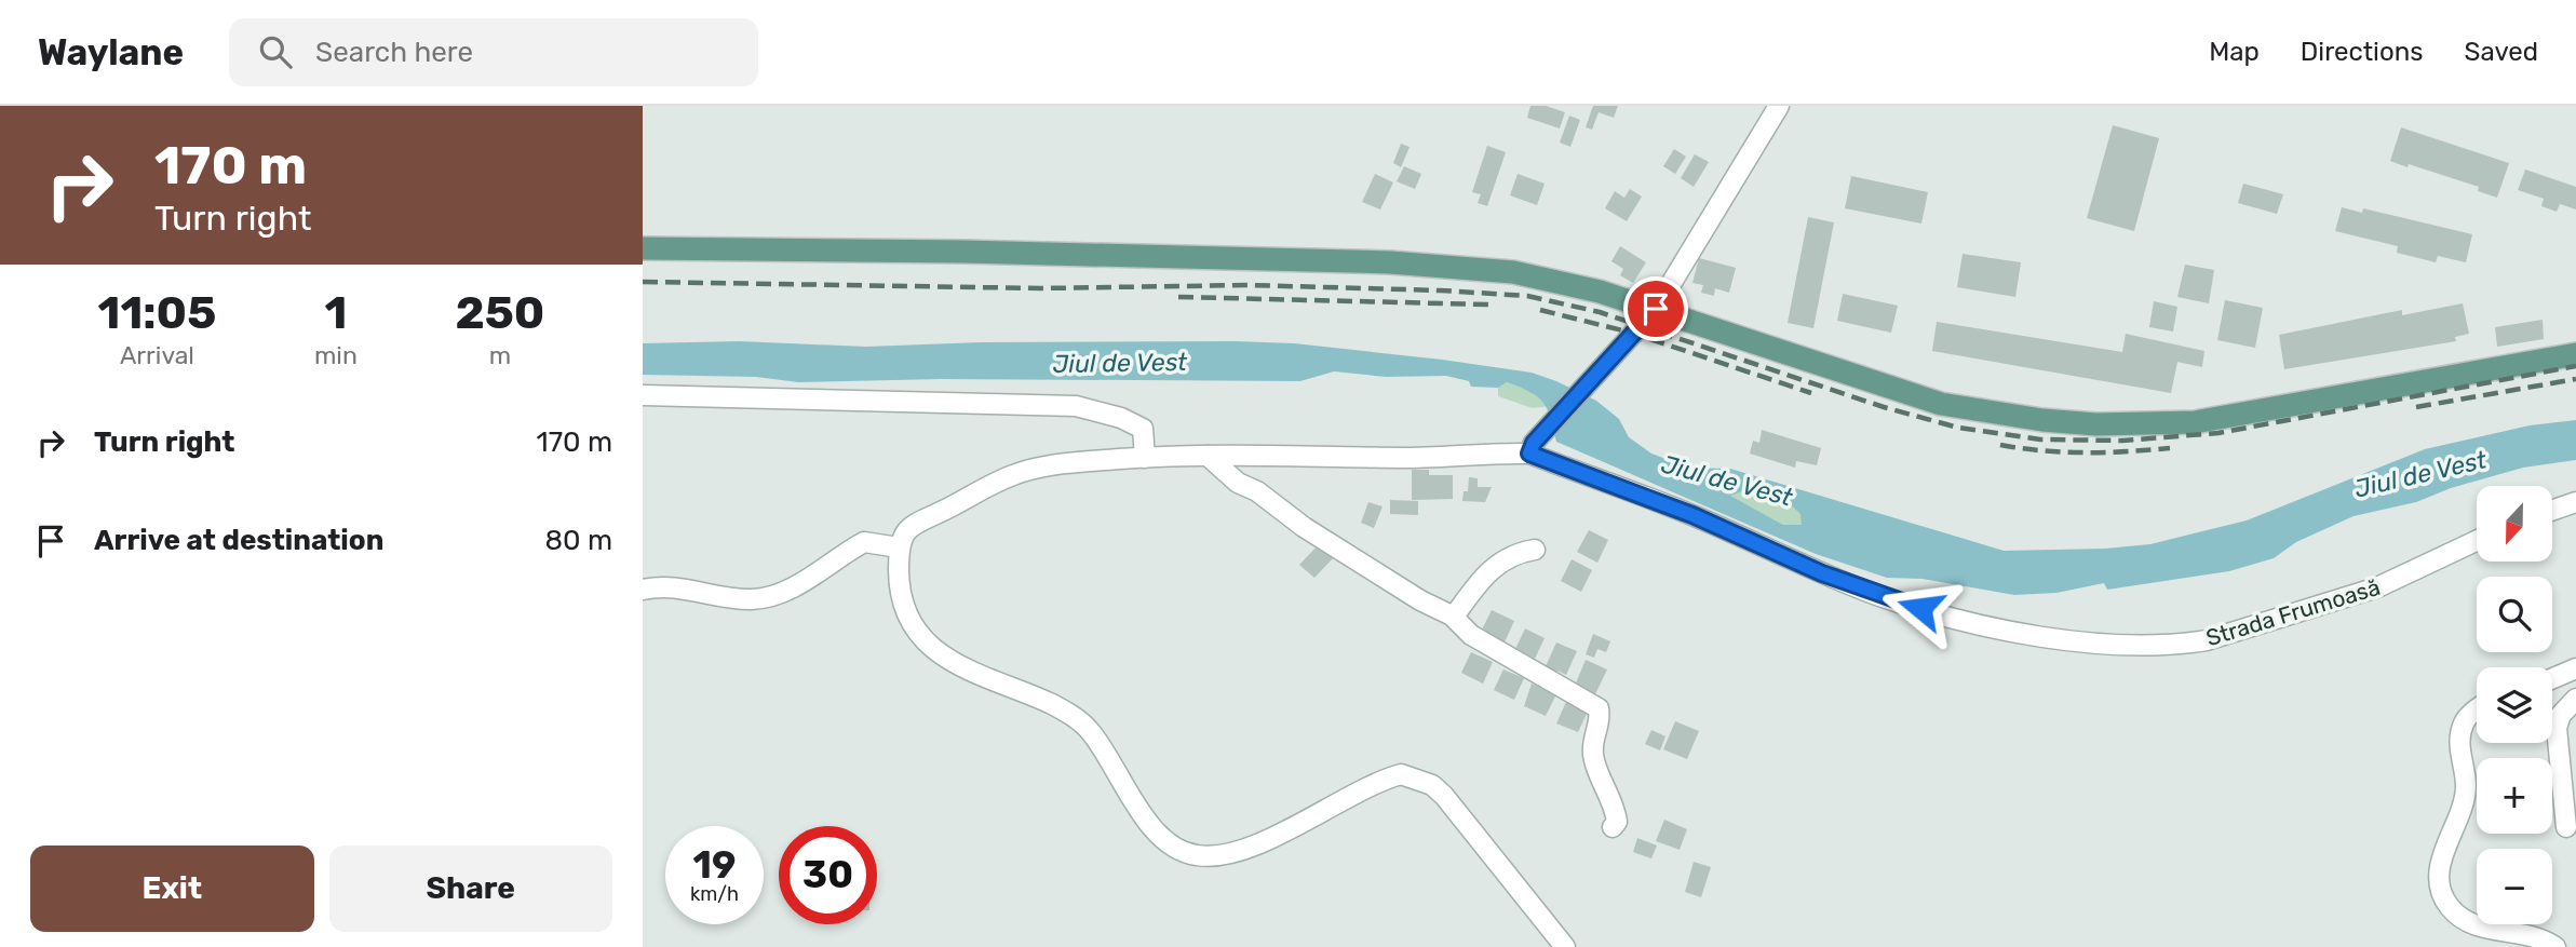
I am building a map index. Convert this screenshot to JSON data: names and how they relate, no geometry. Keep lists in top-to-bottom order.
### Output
{
  "streets": {
    "street": ["Strada Frumoasă"]
  },
  "water": ["Jiul de Vest"],
  "north": "bottom",
  "page": {
    "header": "Waylane",
    "search": "Search here",
    "nav": ["Map", "Directions", "Saved"],
    "turn": ["170 m", "Turn right"],
    "eta": [
      "11:05",
      "Arrival",
      "1",
      "min",
      "250",
      "m"
    ],
    "list": [
      {
        "name": "Turn right",
        "value": "170 m"
      },
      {
        "name": "Arrive at destination",
        "value": "80 m"
      }
    ],
    "map_buttons": ["+", "−"],
    "speed": "19 km/h",
    "limit": "30",
    "buttons": ["Exit", "Share"]
  }
}
